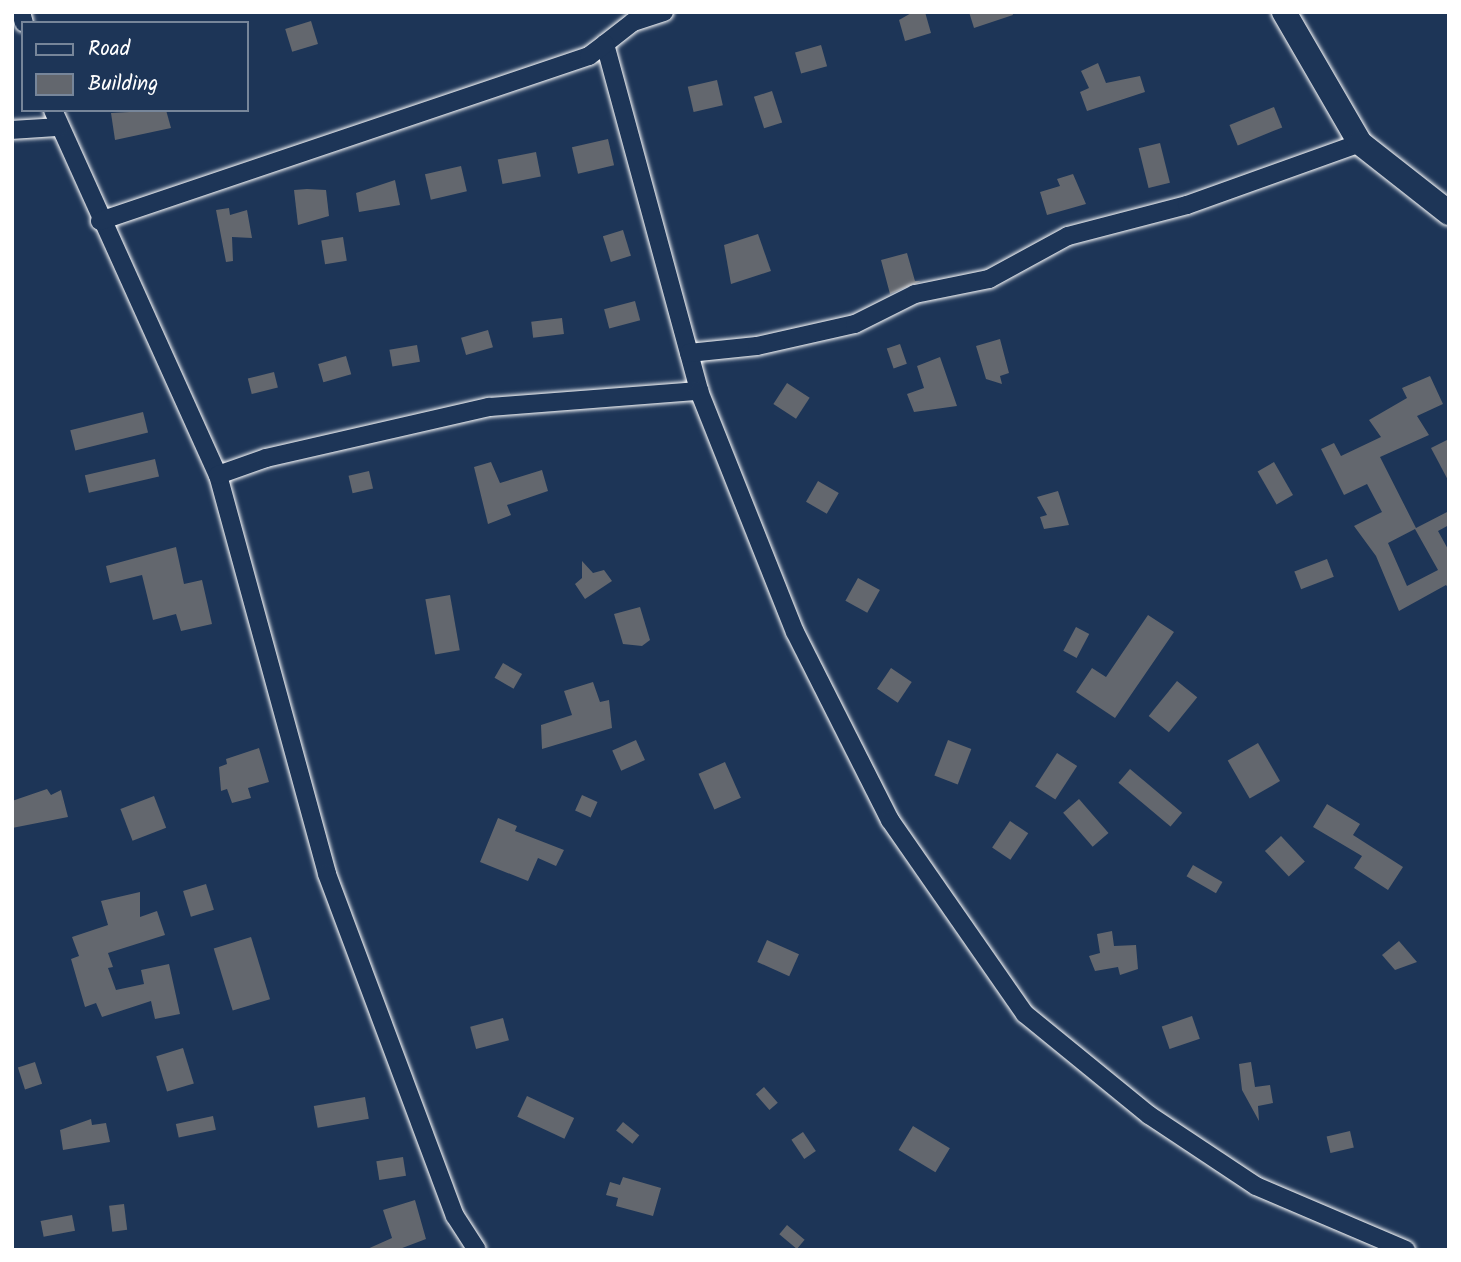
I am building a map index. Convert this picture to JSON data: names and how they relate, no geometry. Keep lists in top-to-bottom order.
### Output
{
  "legend": ["Road", "Building"]
}
